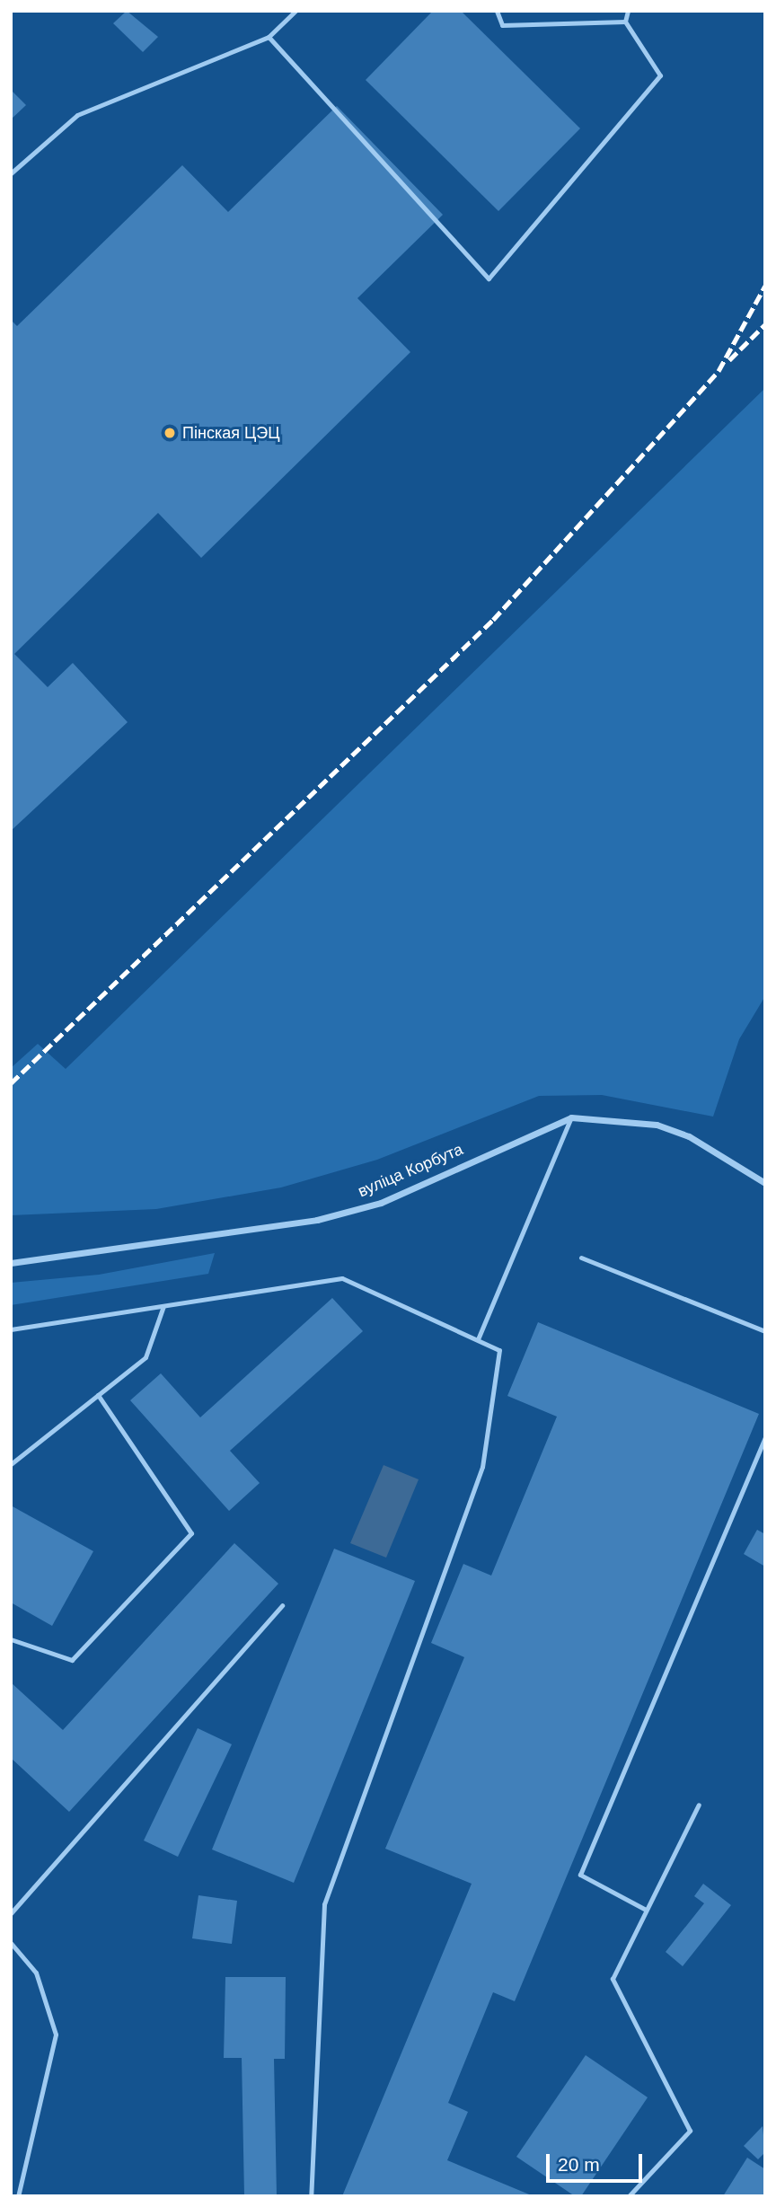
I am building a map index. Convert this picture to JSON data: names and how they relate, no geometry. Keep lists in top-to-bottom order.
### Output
{
  "streets": {
    "street": ["вуліца Корбута"]
  },
  "places": ["Пінская ЦЭЦ"],
  "scale_bar": "20 m"
}
